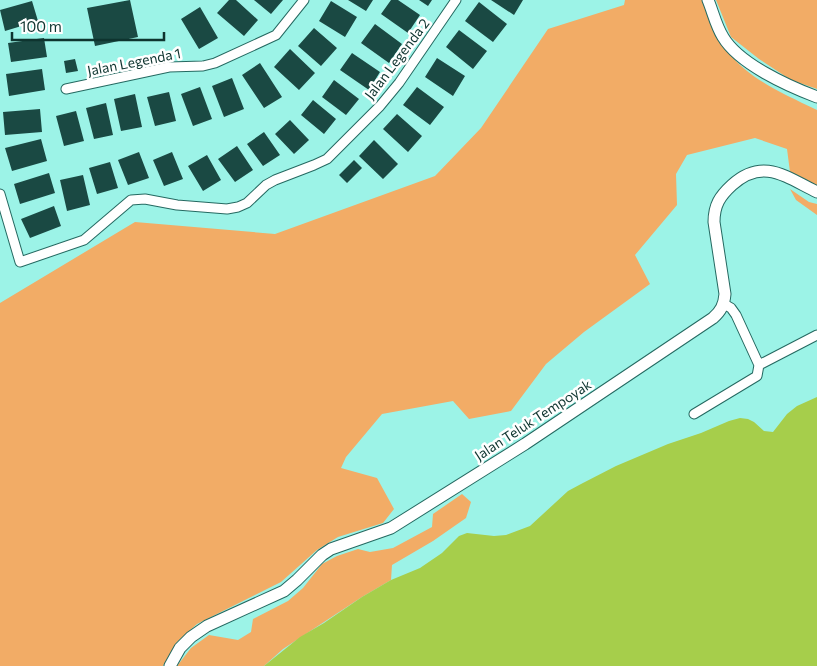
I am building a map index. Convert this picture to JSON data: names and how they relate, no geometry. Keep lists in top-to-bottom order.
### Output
{
  "streets": {
    "street": ["Jalan Legenda 2", "Jalan Legenda 1", "Jalan Teluk Tempoyak"]
  },
  "scale_bar": "100 m"
}
